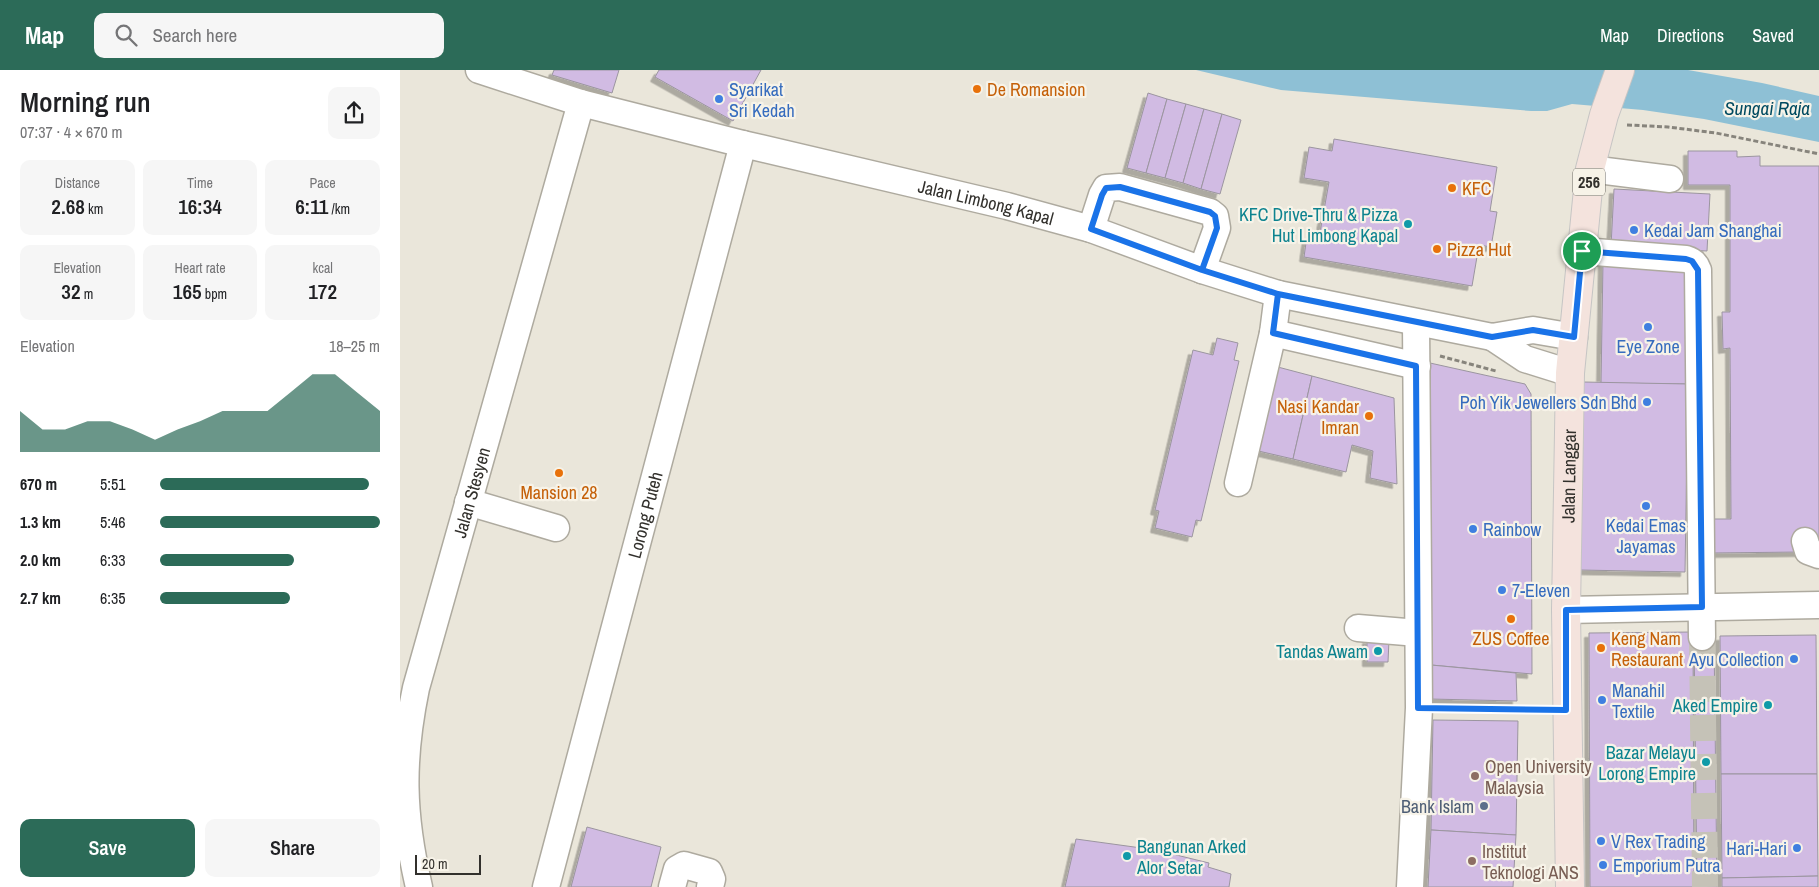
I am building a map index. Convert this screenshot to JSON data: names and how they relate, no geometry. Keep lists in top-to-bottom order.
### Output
{
  "streets": {
    "main road": ["256", "Jalan Langgar"],
    "street": ["Jalan Limbong Kapal", "Jalan Stesyen", "Lorong Puteh"]
  },
  "crossings": [
    ["Jalan Limbong Kapal", "Jalan Langgar"],
    ["Jalan Limbong Kapal", "Jalan Stesyen"],
    ["Jalan Limbong Kapal", "Lorong Puteh"]
  ],
  "water": ["Sungai Raja"],
  "places": [
    "De Romansion",
    "Syarikat Sri Kedah",
    "KFC",
    "KFC Drive-Thru & Pizza Hut Limbong Kapal",
    "Kedai Jam Shanghai",
    "Pizza Hut",
    "Eye Zone",
    "Poh Yik Jewellers Sdn Bhd",
    "Nasi Kandar Imran",
    "Mansion 28",
    "Kedai Emas Jayamas",
    "Rainbow",
    "7-Eleven",
    "ZUS Coffee",
    "Keng Nam Restaurant",
    "Tandas Awam",
    "Ayu Collection",
    "Manahil Textile",
    "Aked Empire",
    "Bazar Melayu Lorong Empire",
    "Open University Malaysia",
    "Bank Islam",
    "V Rex Trading",
    "Hari-Hari",
    "Bangunan Arked Alor Setar",
    "Institut Teknologi ANS",
    "Emporium Putra"
  ],
  "scale_bar": "20 m",
  "page": {
    "header": "Map",
    "search": "Search here",
    "nav": ["Map", "Directions", "Saved"],
    "heading": ["Morning run", "07:37 · 4 × 670 m"],
    "stats": [
      ["Distance", "2.68 km"],
      ["Time", "16:34"],
      ["Pace", "6:11 /km"],
      ["Elevation", "32 m"],
      ["Heart rate", "165 bpm"],
      ["kcal", "172"]
    ],
    "chart": ["Elevation", "18–25 m"],
    "list": [
      {
        "name": "670 m",
        "note": "5:51"
      },
      {
        "name": "1.3 km",
        "note": "5:46"
      },
      {
        "name": "2.0 km",
        "note": "6:33"
      },
      {
        "name": "2.7 km",
        "note": "6:35"
      }
    ],
    "buttons": ["Save", "Share"],
    "scale": "20 m"
  }
}
